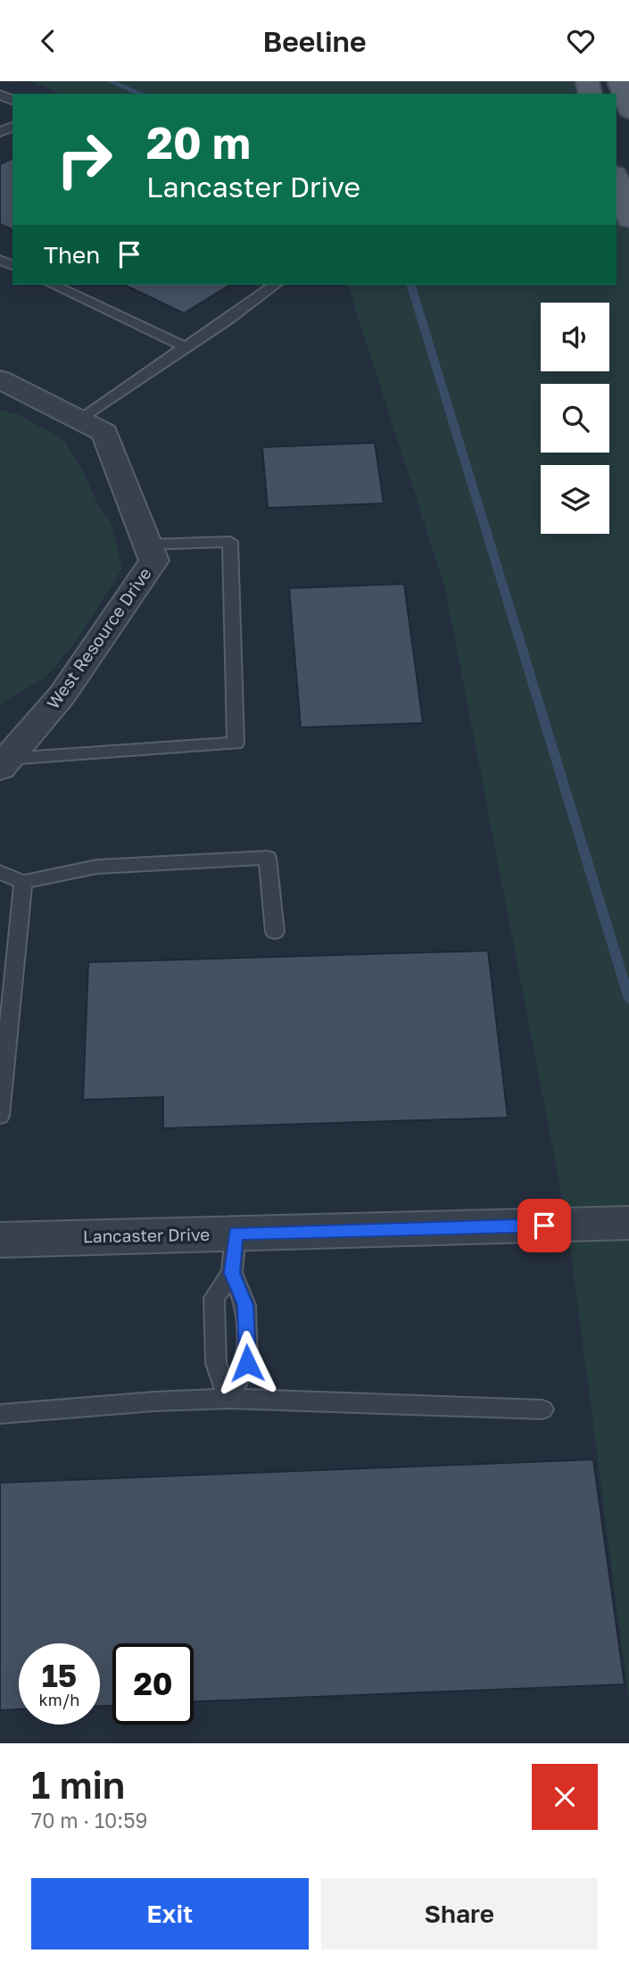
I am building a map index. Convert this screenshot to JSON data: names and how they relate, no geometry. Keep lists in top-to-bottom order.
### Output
{
  "streets": {
    "street": ["West Resource Drive", "Lancaster Drive"]
  },
  "page": {
    "header": "Beeline",
    "turn": ["20 m", "Lancaster Drive"],
    "then": "Then",
    "speed": "15 km/h",
    "limit": "20",
    "heading": ["1 min", "70 m · 10:59"],
    "buttons": ["Exit", "Share"]
  }
}
